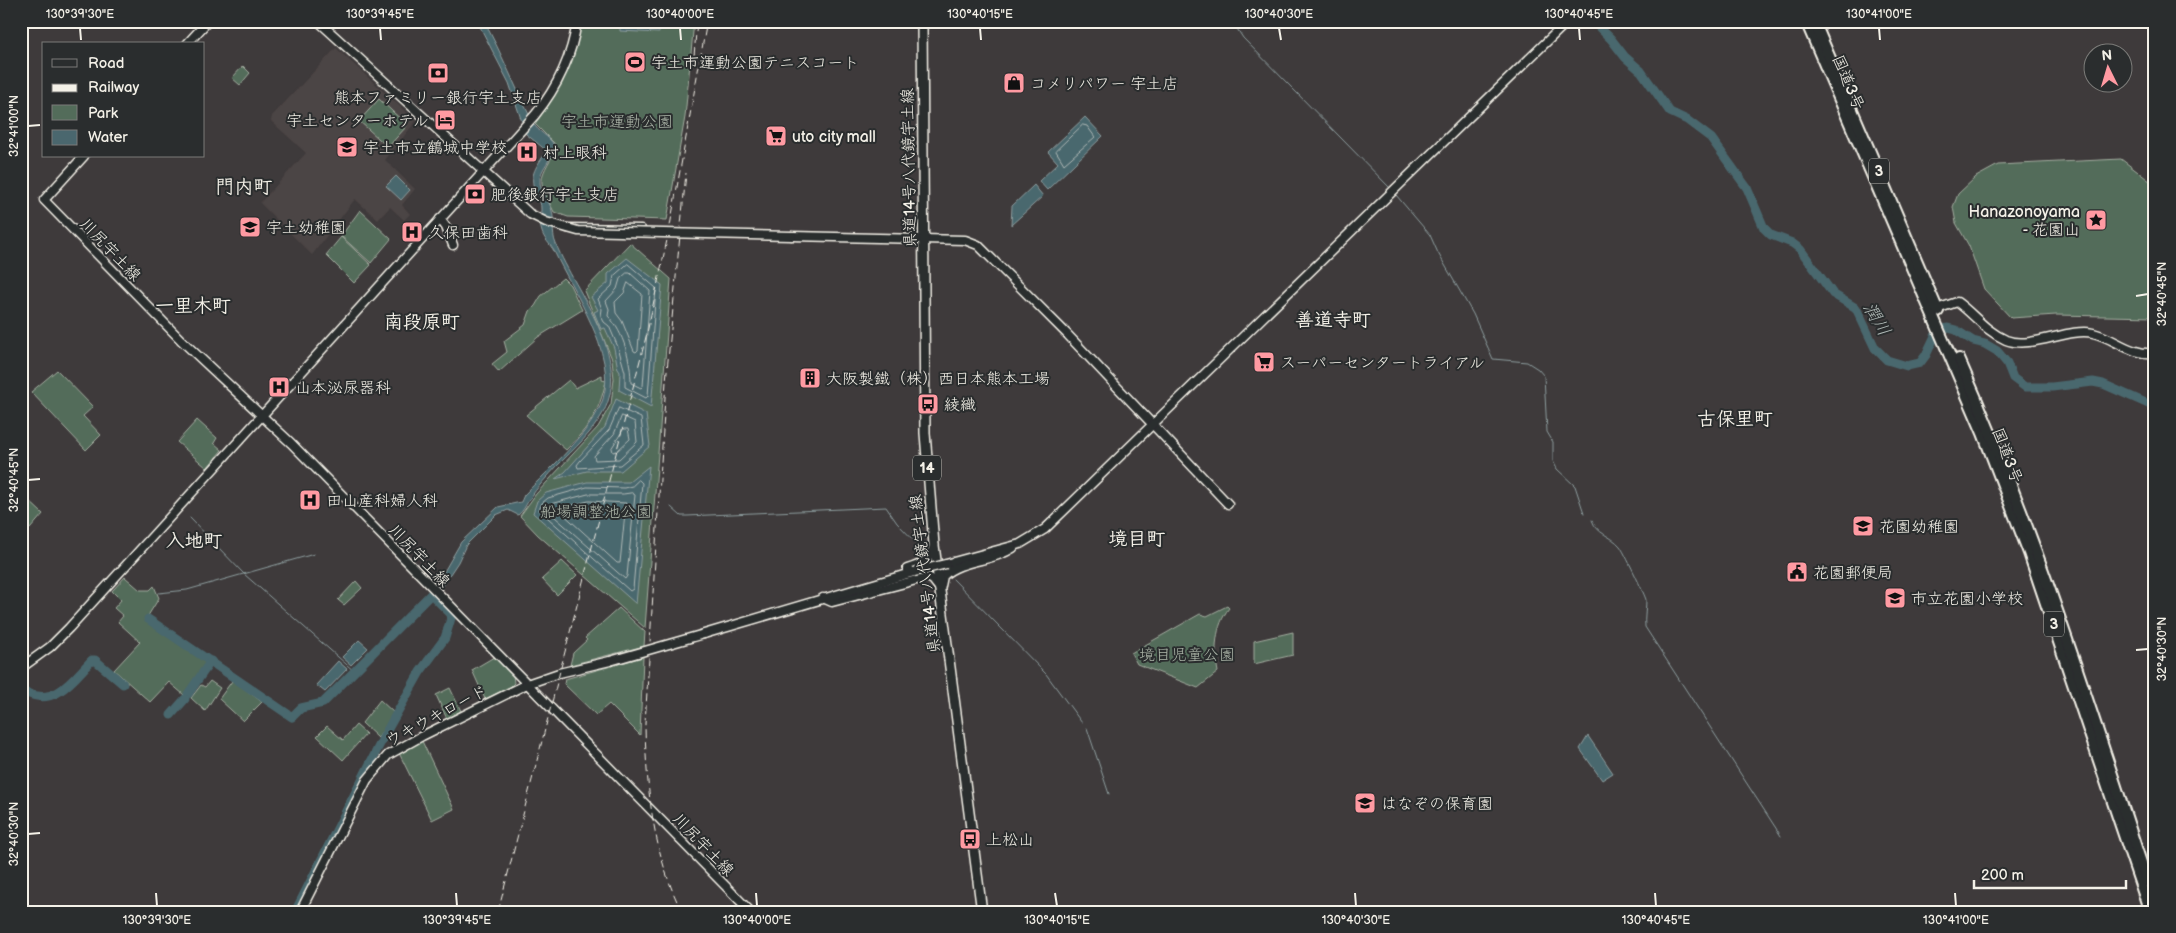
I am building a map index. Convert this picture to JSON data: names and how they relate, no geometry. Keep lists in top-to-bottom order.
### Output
{
  "streets": {
    "highway": ["国道3号", "3"],
    "main road": ["県道14号八代鏡宇土線", "14"],
    "street": ["川尻宇土線", "ウキウキロード"]
  },
  "crossings": [
    ["川尻宇土線", "ウキウキロード"]
  ],
  "districts": [
    "門内町",
    "一里木町",
    "善道寺町",
    "南段原町",
    "古保里町",
    "境目町",
    "入地町"
  ],
  "water": ["潤川"],
  "parks": ["宇土市運動公園", "船場調整池公園", "境目児童公園"],
  "places": {
    "sports": ["宇土市運動公園テニスコート"],
    "bank": ["熊本ファミリー銀行宇土支店", "肥後銀行宇土支店"],
    "shop": ["コメリパワー 宇土店"],
    "hotel": ["宇土センターホテル"],
    "supermarket": ["uto city mall", "スーパーセンタートライアル"],
    "school or university": [
      "宇土市立鶴城中学校",
      "宇土幼稚園",
      "花園幼稚園",
      "市立花園小学校",
      "はなぞの保育園"
    ],
    "hospital": [
      "村上眼科",
      "久保田歯科",
      "山本泌尿器科",
      "田山産科婦人科"
    ],
    "place": ["Hanazonoyama - 花園山"],
    "building": ["大阪製鐵（株）西日本熊本工場"],
    "bus stop": ["綾織", "上松山"],
    "public building": ["花園郵便局"]
  },
  "legend": [
    "Road",
    "Railway",
    "Park",
    "Water"
  ],
  "scale_bar": "200 m",
  "north": "top",
  "coordinates": [
    "130°39'30\"E",
    "130°39'45\"E",
    "130°40'00\"E",
    "130°40'15\"E",
    "130°40'30\"E",
    "130°40'45\"E",
    "130°41'00\"E",
    "32°41'00\"N",
    "32°40'45\"N",
    "32°40'30\"N"
  ]
}
